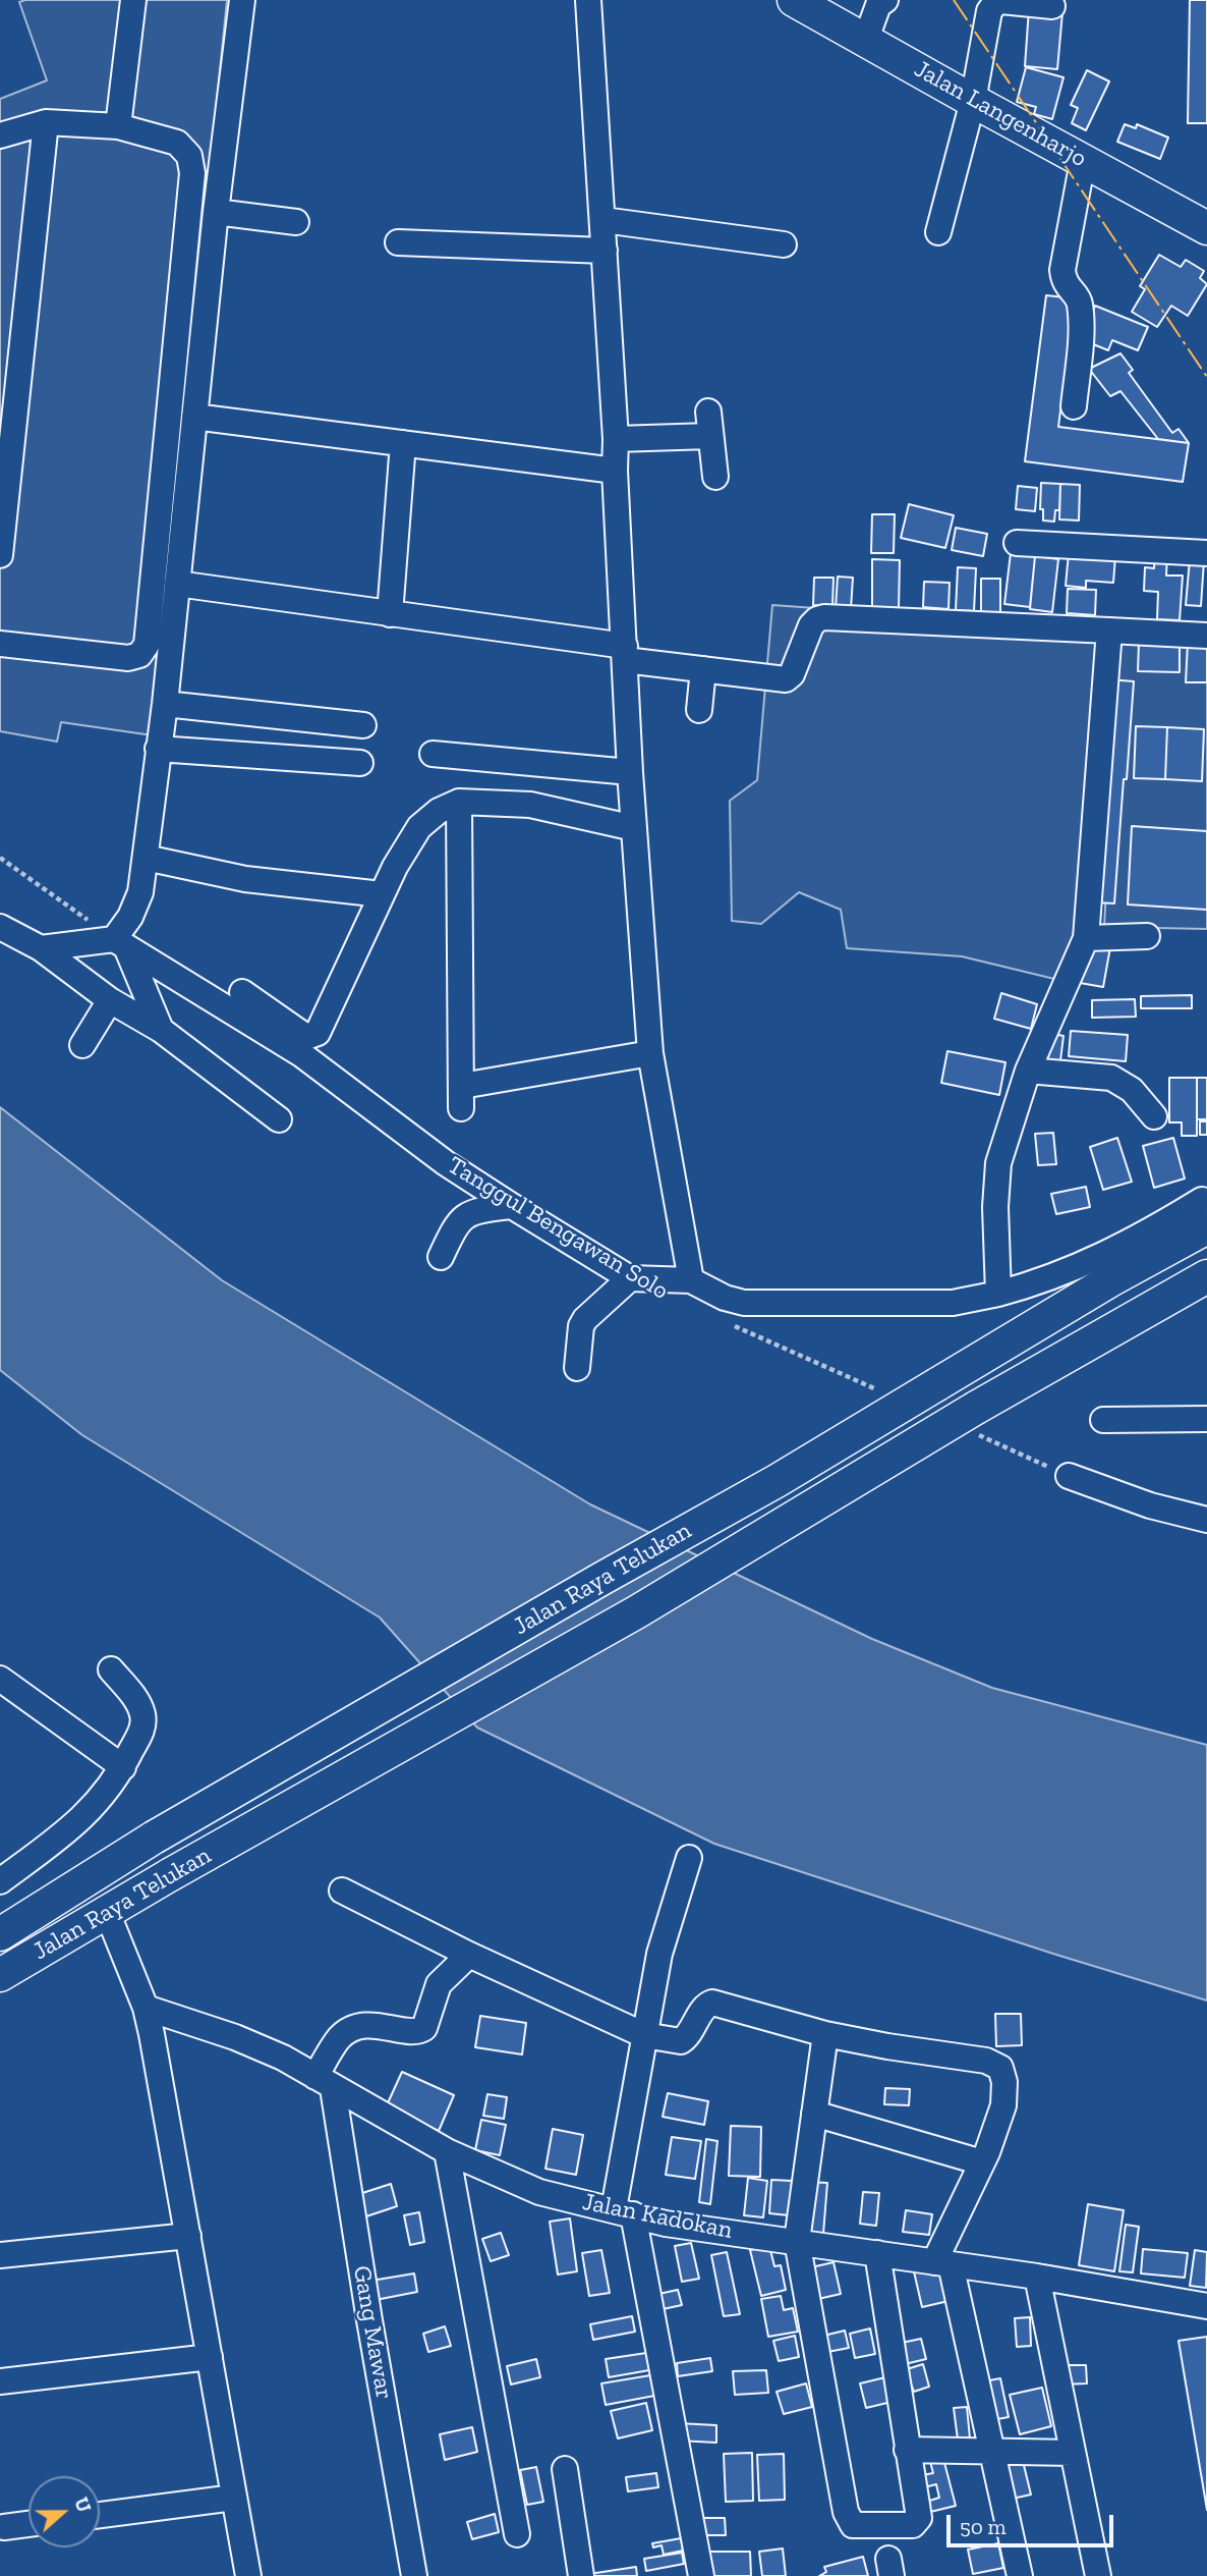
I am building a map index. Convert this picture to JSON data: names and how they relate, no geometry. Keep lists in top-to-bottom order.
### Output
{
  "streets": {
    "main road": ["Jalan Langenharjo", "Jalan Raya Telukan"],
    "street": ["Tanggul Bengawan Solo", "Jalan Kadokan", "Gang Mawar"]
  },
  "crossings": [
    ["Jalan Kadokan", "Gang Mawar"]
  ],
  "scale_bar": "50 m",
  "north": "right"
}
